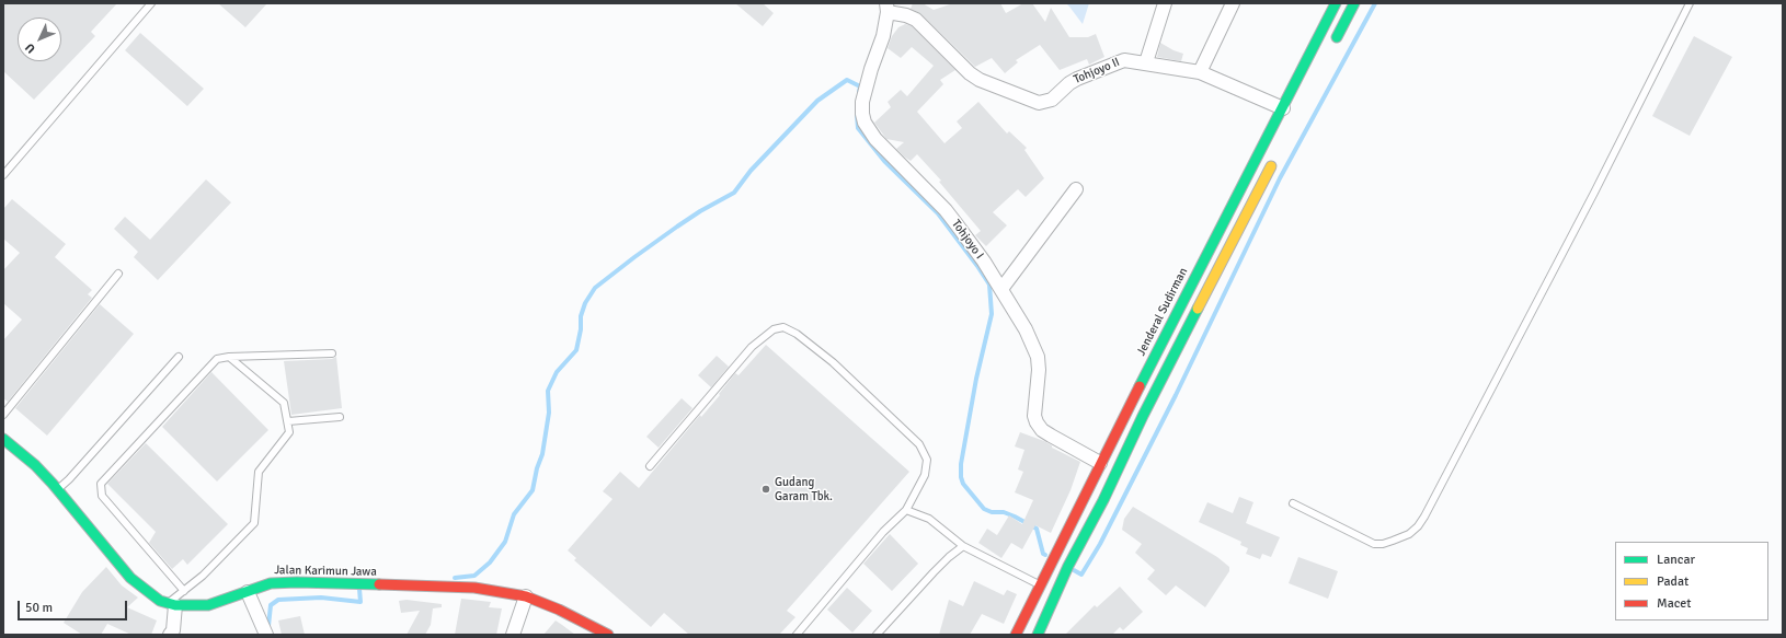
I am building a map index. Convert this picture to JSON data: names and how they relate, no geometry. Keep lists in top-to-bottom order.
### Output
{
  "streets": {
    "main road": ["Jenderal Sudirman", "Jalan Karimun Jawa"],
    "street": ["Tohjoyo II", "Tohjoyo I"]
  },
  "crossings": [
    ["Tohjoyo II", "Tohjoyo I"],
    ["Tohjoyo II", "Jenderal Sudirman"],
    ["Tohjoyo I", "Jenderal Sudirman"]
  ],
  "places": ["Gudang Garam Tbk."],
  "legend": ["Lancar", "Padat", "Macet"],
  "scale_bar": "50 m",
  "north": "bottom left"
}
